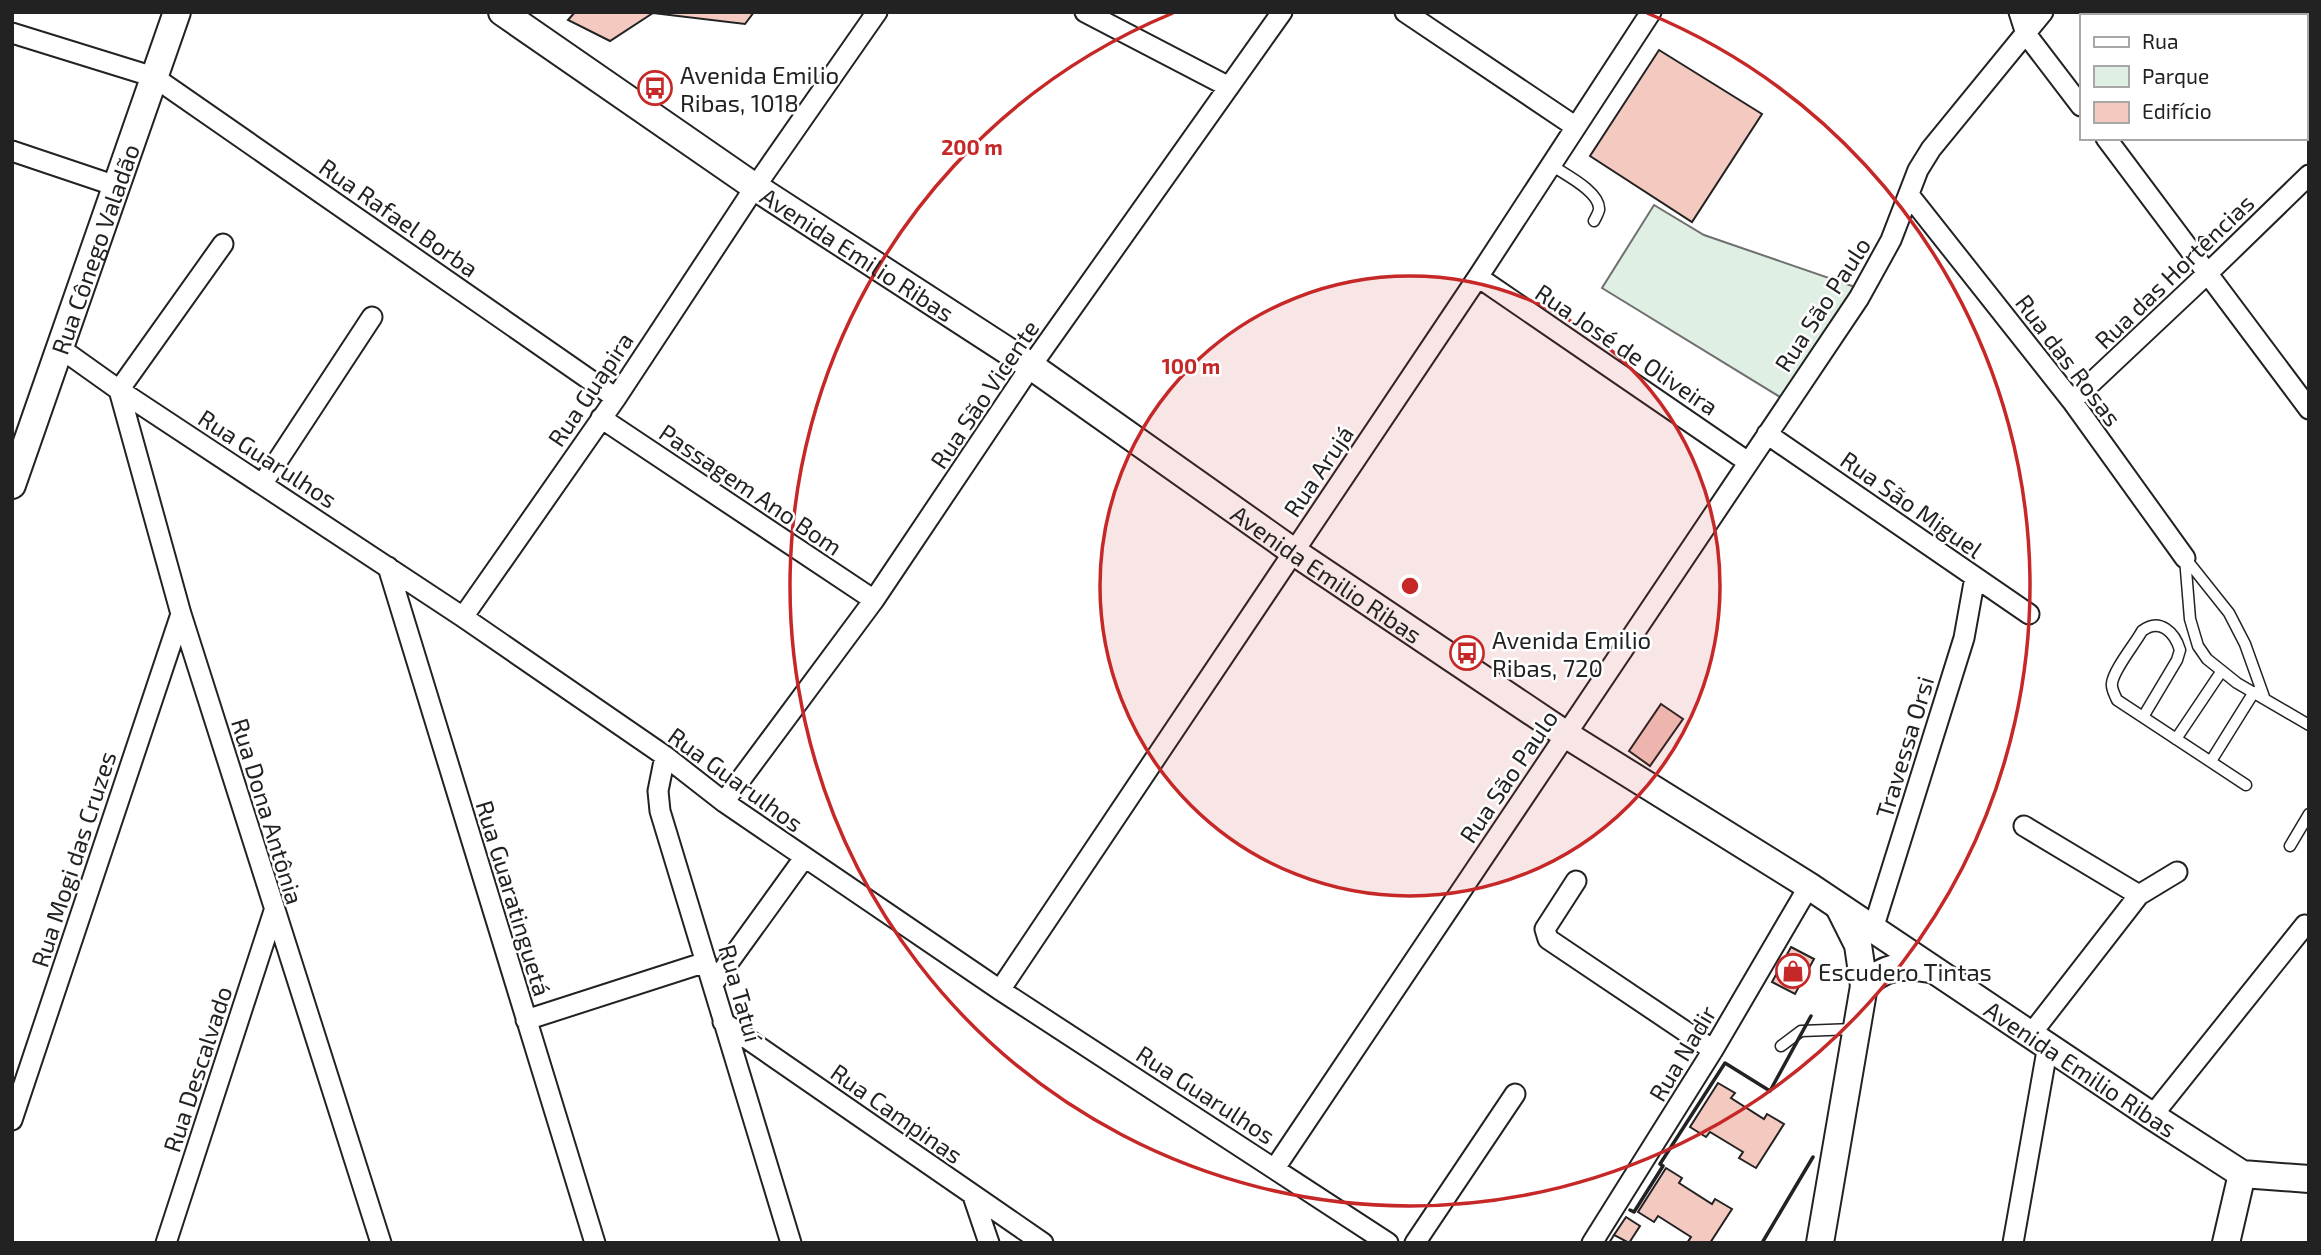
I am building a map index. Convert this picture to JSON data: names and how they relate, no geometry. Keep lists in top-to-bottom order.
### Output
{
  "streets": {
    "main road": ["Rua Cônego Valadão", "Avenida Emilio Ribas"],
    "street": [
      "Rua Rafael Borba",
      "Rua das Hortências",
      "Rua São Paulo",
      "Rua José de Oliveira",
      "Rua das Rosas",
      "Rua Guapira",
      "Rua São Vicente",
      "Rua Guarulhos",
      "Rua Arujá",
      "Passagem Ano Bom",
      "Rua São Miguel",
      "Travessa Orsi",
      "Rua Dona Antônia",
      "Rua Mogi das Cruzes",
      "Rua Guaratinguetá",
      "Rua Tatuí",
      "Rua Nadir",
      "Rua Descalvado",
      "Rua Campinas"
    ]
  },
  "crossings": [
    ["Rua Rafael Borba", "Rua Cônego Valadão"],
    ["Rua Rafael Borba", "Rua Guapira"],
    ["Rua Cônego Valadão", "Rua Guarulhos"],
    ["Avenida Emilio Ribas", "Rua São Paulo"],
    ["Avenida Emilio Ribas", "Rua Guapira"],
    ["Avenida Emilio Ribas", "Rua São Vicente"],
    ["Avenida Emilio Ribas", "Rua Arujá"],
    ["Avenida Emilio Ribas", "Travessa Orsi"],
    ["Avenida Emilio Ribas", "Rua Nadir"],
    ["Rua das Hortências", "Rua das Rosas"],
    ["Rua São Paulo", "Rua José de Oliveira"],
    ["Rua São Paulo", "Rua das Rosas"],
    ["Rua São Paulo", "Rua Guarulhos"],
    ["Rua São Paulo", "Rua São Miguel"],
    ["Rua José de Oliveira", "Rua Arujá"],
    ["Rua Guapira", "Rua Guarulhos"],
    ["Rua Guapira", "Passagem Ano Bom"],
    ["Rua São Vicente", "Rua Guarulhos"],
    ["Rua São Vicente", "Passagem Ano Bom"],
    ["Rua Guarulhos", "Rua Arujá"],
    ["Rua Guarulhos", "Rua Dona Antônia"],
    ["Rua Guarulhos", "Rua Guaratinguetá"],
    ["Rua Guarulhos", "Rua Tatuí"],
    ["Rua São Miguel", "Travessa Orsi"],
    ["Rua Dona Antônia", "Rua Mogi das Cruzes"],
    ["Rua Dona Antônia", "Rua Descalvado"],
    ["Rua Tatuí", "Rua Campinas"]
  ],
  "places": {
    "bus stop": ["Avenida Emilio Ribas, 1018", "Avenida Emilio Ribas, 720"],
    "shop": ["Escudero Tintas"]
  },
  "legend": ["Rua", "Parque", "Edifício"],
  "rings": ["200 m", "100 m"]
}
